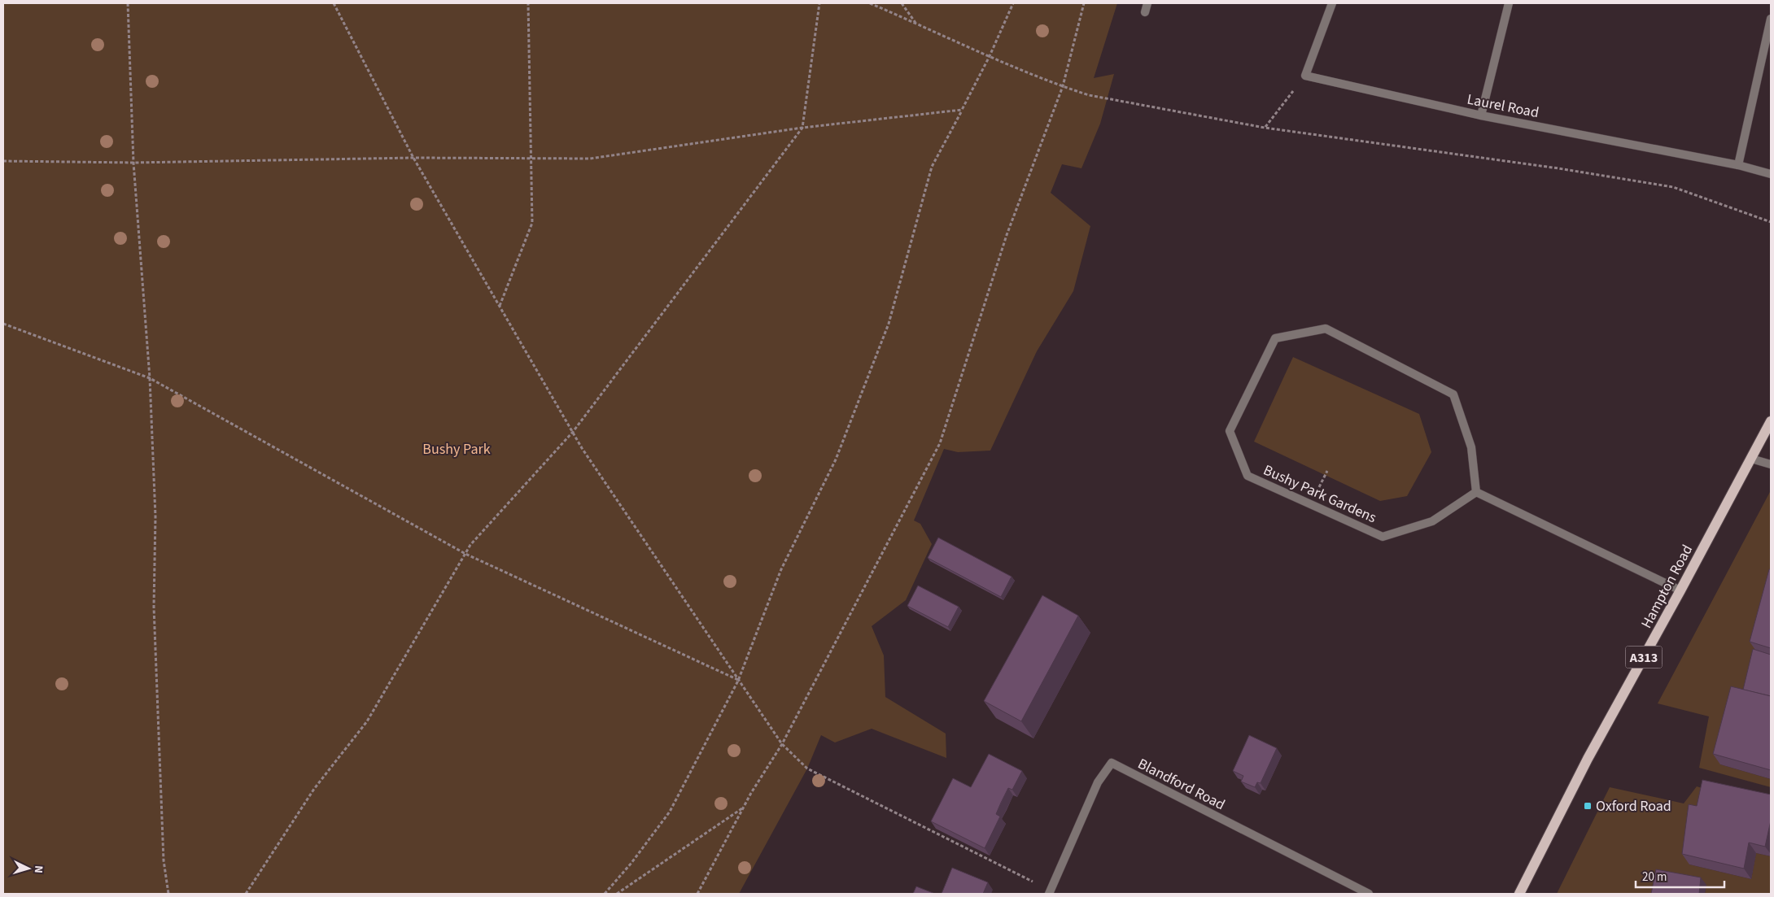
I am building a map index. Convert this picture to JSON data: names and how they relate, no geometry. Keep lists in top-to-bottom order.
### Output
{
  "streets": {
    "main road": ["Hampton Road", "A313"],
    "street": ["Laurel Road", "Bushy Park Gardens", "Blandford Road"]
  },
  "parks": ["Bushy Park"],
  "places": {
    "transit": ["Oxford Road"]
  },
  "scale_bar": "20 m",
  "north": "right"
}
